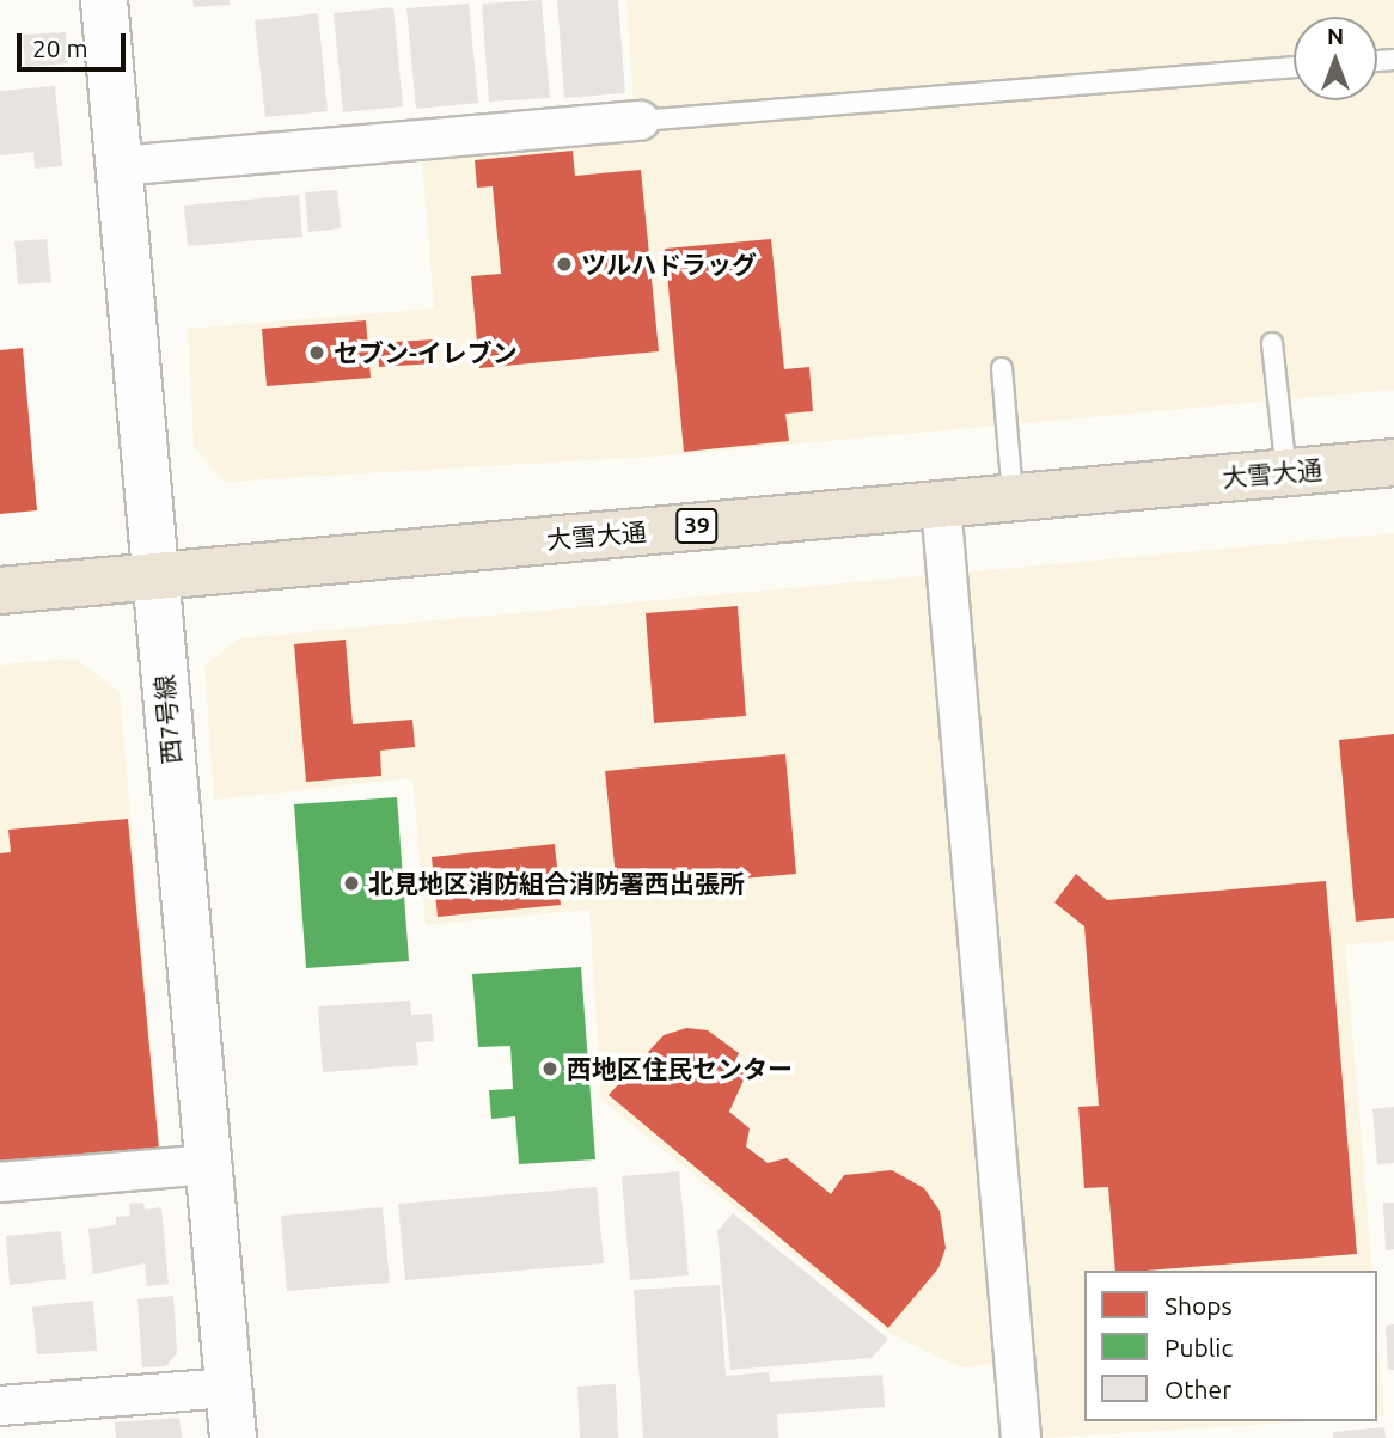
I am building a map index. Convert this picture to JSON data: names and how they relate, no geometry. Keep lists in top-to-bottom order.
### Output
{
  "streets": {
    "highway": ["大雪大通", "39"],
    "street": ["西7号線"]
  },
  "crossings": [
    ["大雪大通", "西7号線"]
  ],
  "places": [
    "ツルハドラッグ",
    "セブン-イレブン",
    "北見地区消防組合消防署西出張所",
    "西地区住民センター"
  ],
  "legend": ["Shops", "Public", "Other"],
  "scale_bar": "20 m",
  "north": "top"
}
